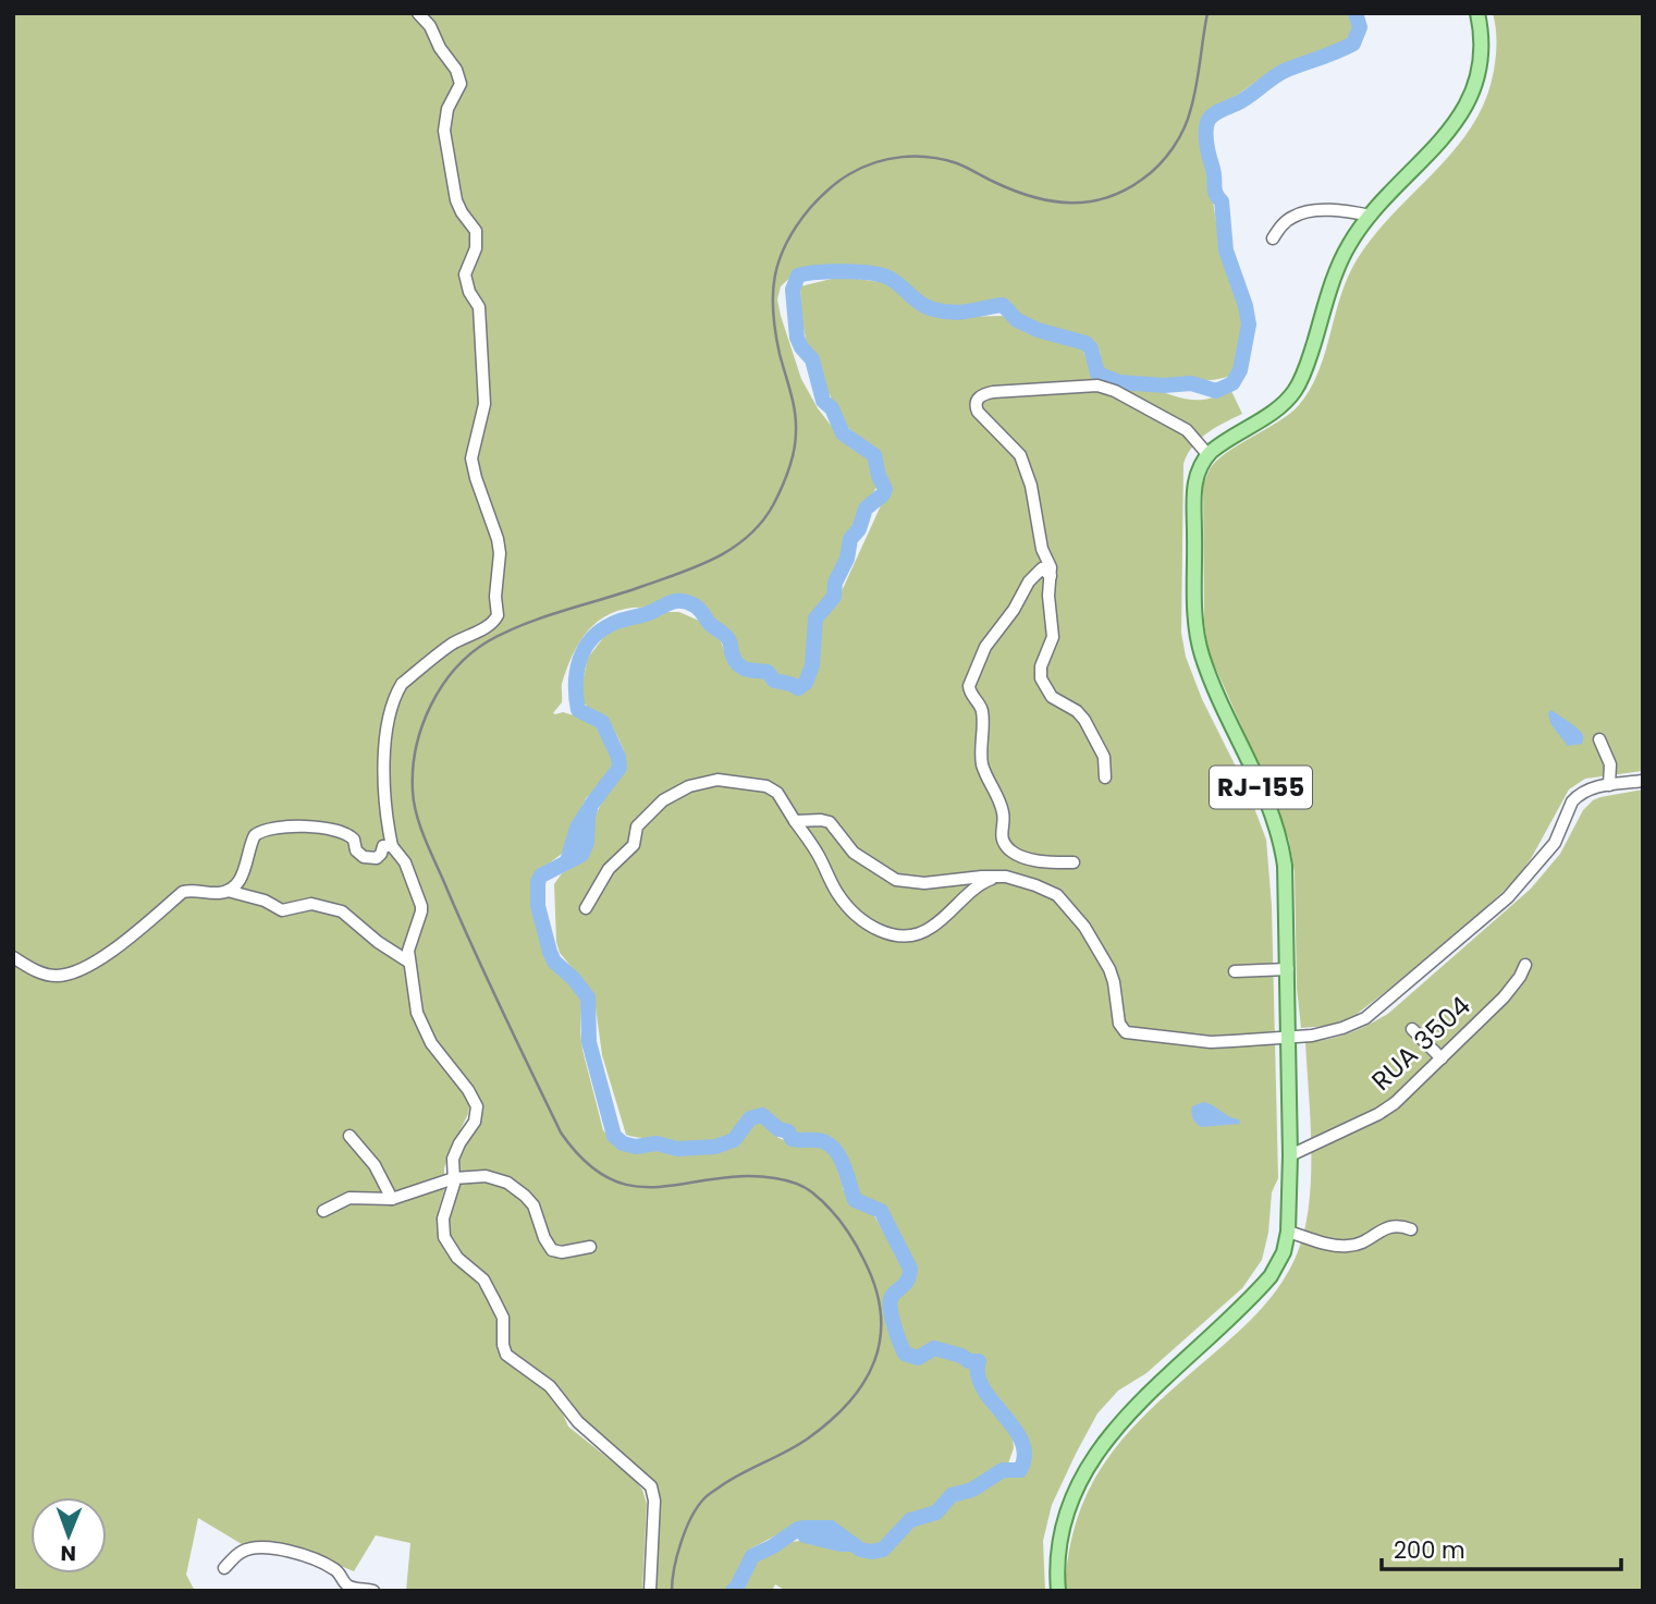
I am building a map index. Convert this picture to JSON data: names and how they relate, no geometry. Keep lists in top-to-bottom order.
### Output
{
  "streets": {
    "main road": ["RJ-155"],
    "street": ["RUA 3504"]
  },
  "crossings": [
    ["RJ-155", "RUA 3504"]
  ],
  "scale_bar": "200 m",
  "north": "bottom"
}
